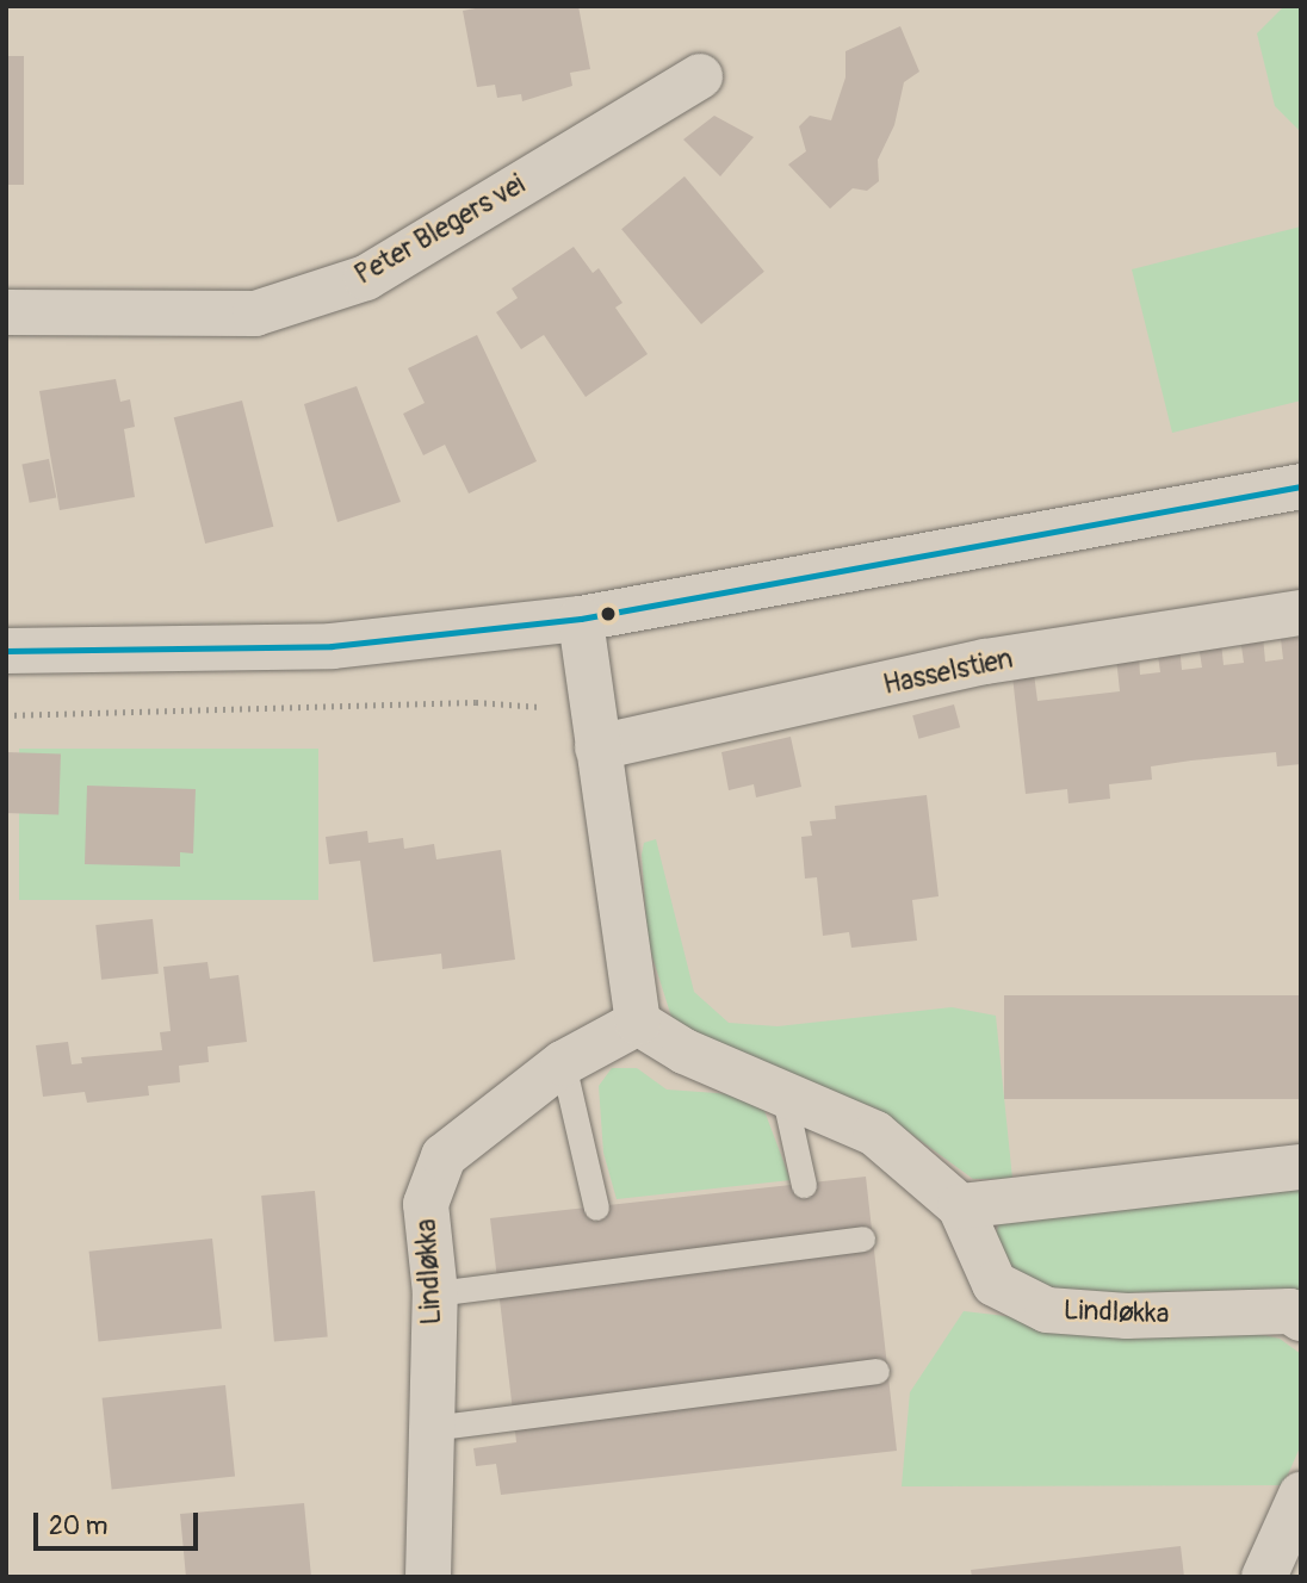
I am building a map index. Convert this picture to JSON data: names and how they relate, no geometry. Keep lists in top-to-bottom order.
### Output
{
  "streets": {
    "street": ["Peter Blegers vei", "Hasselstien", "Lindløkka"]
  },
  "scale_bar": "20 m"
}
